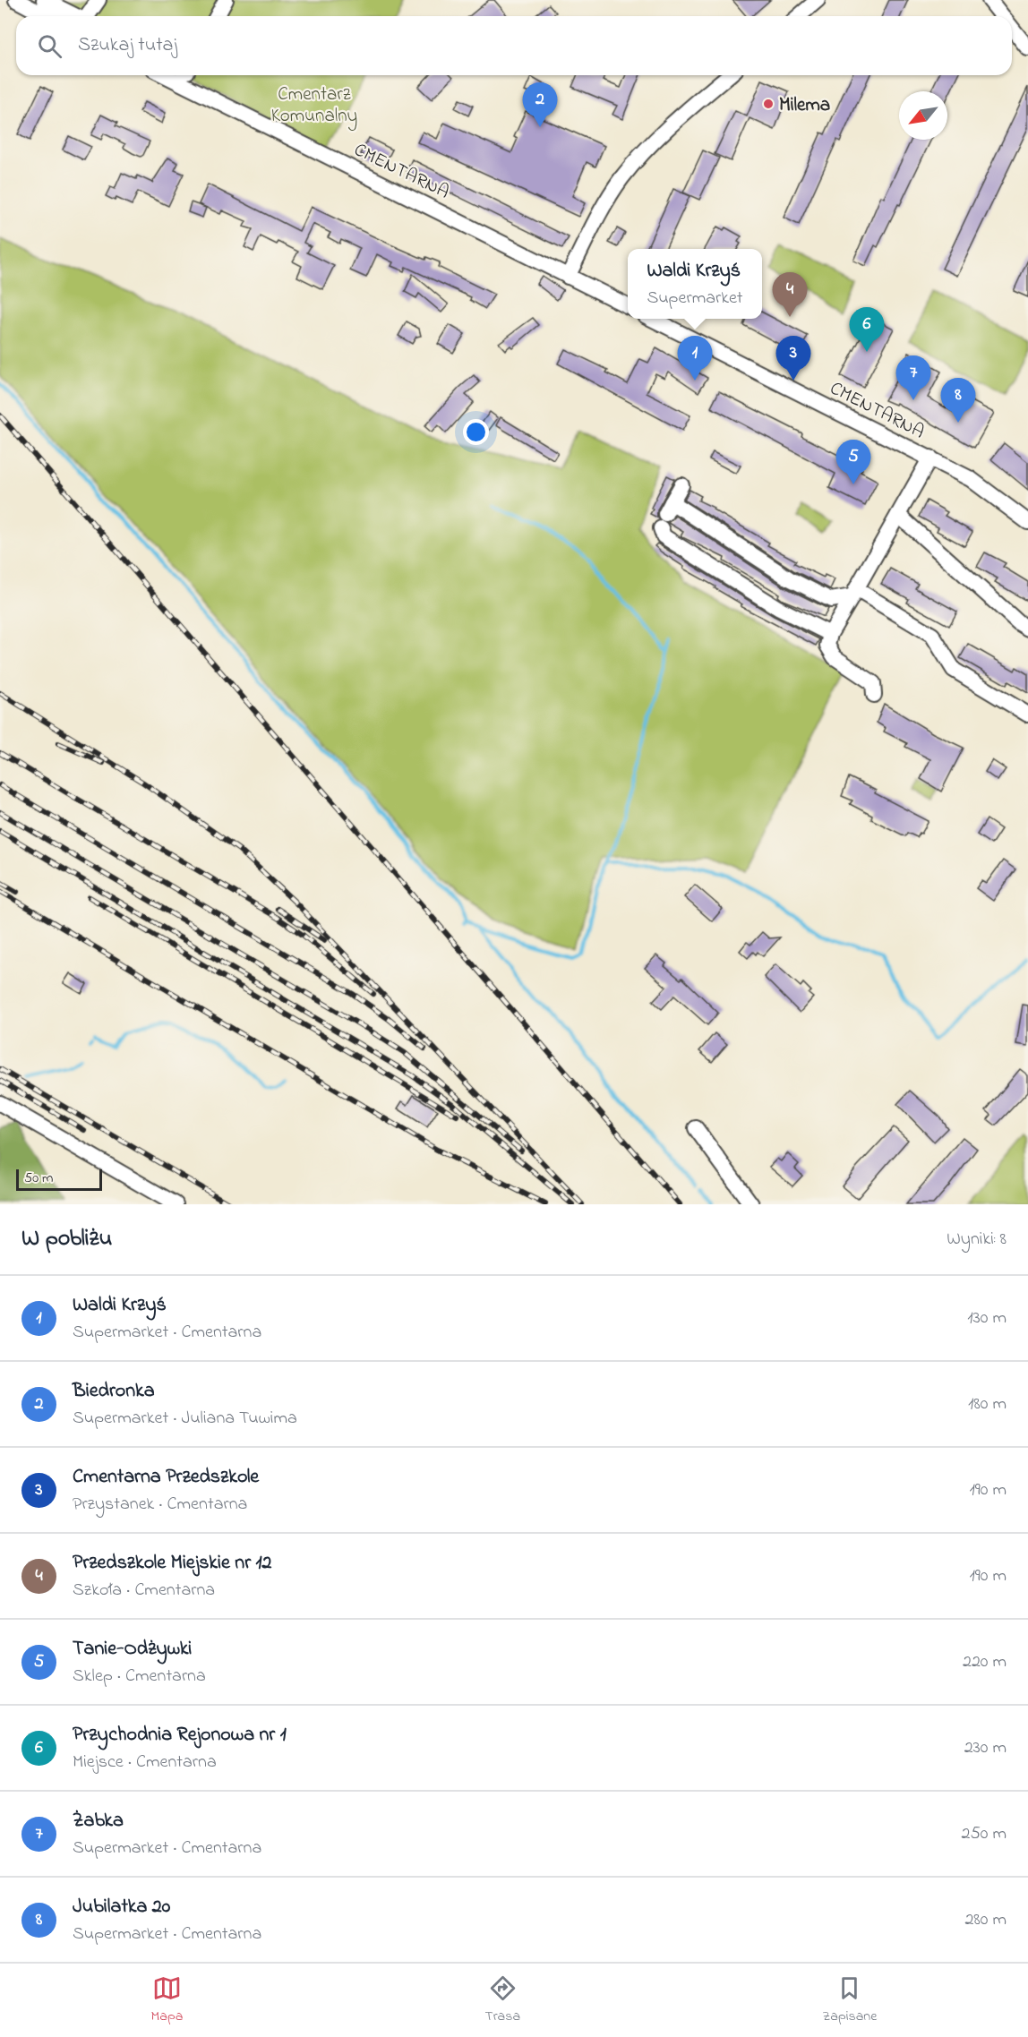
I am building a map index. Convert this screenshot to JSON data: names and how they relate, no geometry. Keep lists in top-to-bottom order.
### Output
{
  "streets": {
    "street": ["CMENTARNA"]
  },
  "parks": ["Cmentarz Komunalny"],
  "places": ["Milema"],
  "scale_bar": "50 m",
  "north": "bottom left",
  "page": {
    "search": "Szukaj tutaj",
    "pins": [
      "2",
      "4",
      "6",
      "1",
      "3",
      "7",
      "8",
      "5"
    ],
    "popup": ["Waldi Krzyś", "Supermarket"],
    "scale": "50 m",
    "heading": ["W pobliżu", "Wyniki: 8"],
    "list": [
      {
        "mark": "1",
        "name": "Waldi Krzyś",
        "note": "Supermarket · Cmentarna",
        "value": "130 m"
      },
      {
        "mark": "2",
        "name": "Biedronka",
        "note": "Supermarket · Juliana Tuwima",
        "value": "180 m"
      },
      {
        "mark": "3",
        "name": "Cmentarna Przedszkole",
        "note": "Przystanek · Cmentarna",
        "value": "190 m"
      },
      {
        "mark": "4",
        "name": "Przedszkole Miejskie nr 12",
        "note": "Szkoła · Cmentarna",
        "value": "190 m"
      },
      {
        "mark": "5",
        "name": "Tanie-Odżywki",
        "note": "Sklep · Cmentarna",
        "value": "220 m"
      },
      {
        "mark": "6",
        "name": "Przychodnia Rejonowa nr 1",
        "note": "Miejsce · Cmentarna",
        "value": "230 m"
      },
      {
        "mark": "7",
        "name": "Żabka",
        "note": "Supermarket · Cmentarna",
        "value": "250 m"
      },
      {
        "mark": "8",
        "name": "Jubilatka 20",
        "note": "Supermarket · Cmentarna",
        "value": "280 m"
      }
    ],
    "nav": ["Mapa", "Trasa", "Zapisane"]
  }
}
